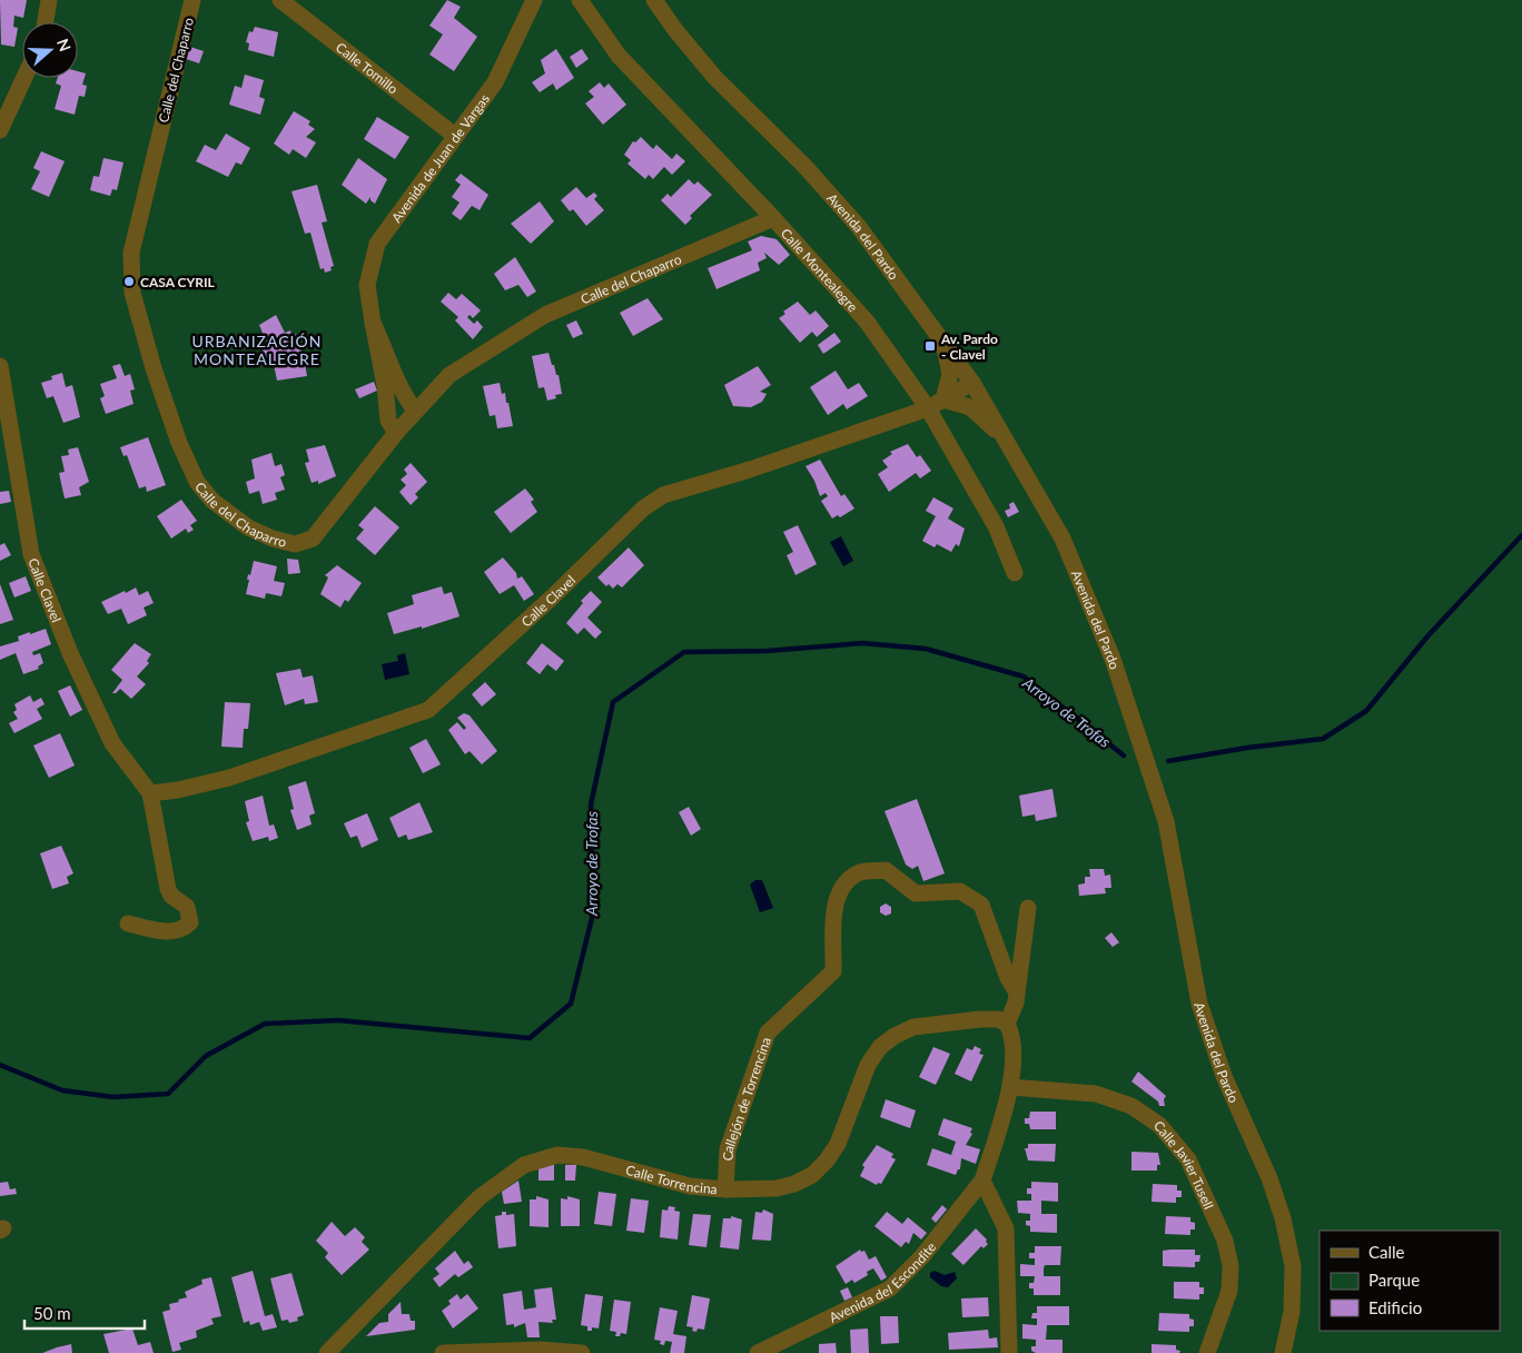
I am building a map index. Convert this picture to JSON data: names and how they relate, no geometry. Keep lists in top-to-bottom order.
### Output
{
  "streets": {
    "street": [
      "Calle Tomillo",
      "Calle del Chaparro",
      "Avenida de Juan de Vargas",
      "Avenida del Pardo",
      "Calle Montealegre",
      "Calle Clavel",
      "Callejón de Torrencina",
      "Calle Javier Tusell",
      "Calle Torrencina",
      "Avenida del Escondite"
    ]
  },
  "crossings": [
    ["Calle Tomillo", "Avenida de Juan de Vargas"],
    ["Calle del Chaparro", "Avenida de Juan de Vargas"],
    ["Calle del Chaparro", "Calle Montealegre"],
    ["Avenida del Pardo", "Calle Clavel"],
    ["Calle Montealegre", "Calle Clavel"],
    ["Callejón de Torrencina", "Calle Torrencina"]
  ],
  "districts": ["URBANIZACIÓN MONTEALEGRE"],
  "water": ["Arroyo de Trofas"],
  "places": {
    "other": ["CASA CYRIL"],
    "transit": ["Av. Pardo - Clavel"]
  },
  "legend": ["Calle", "Parque", "Edificio"],
  "scale_bar": "50 m",
  "north": "right"
}
